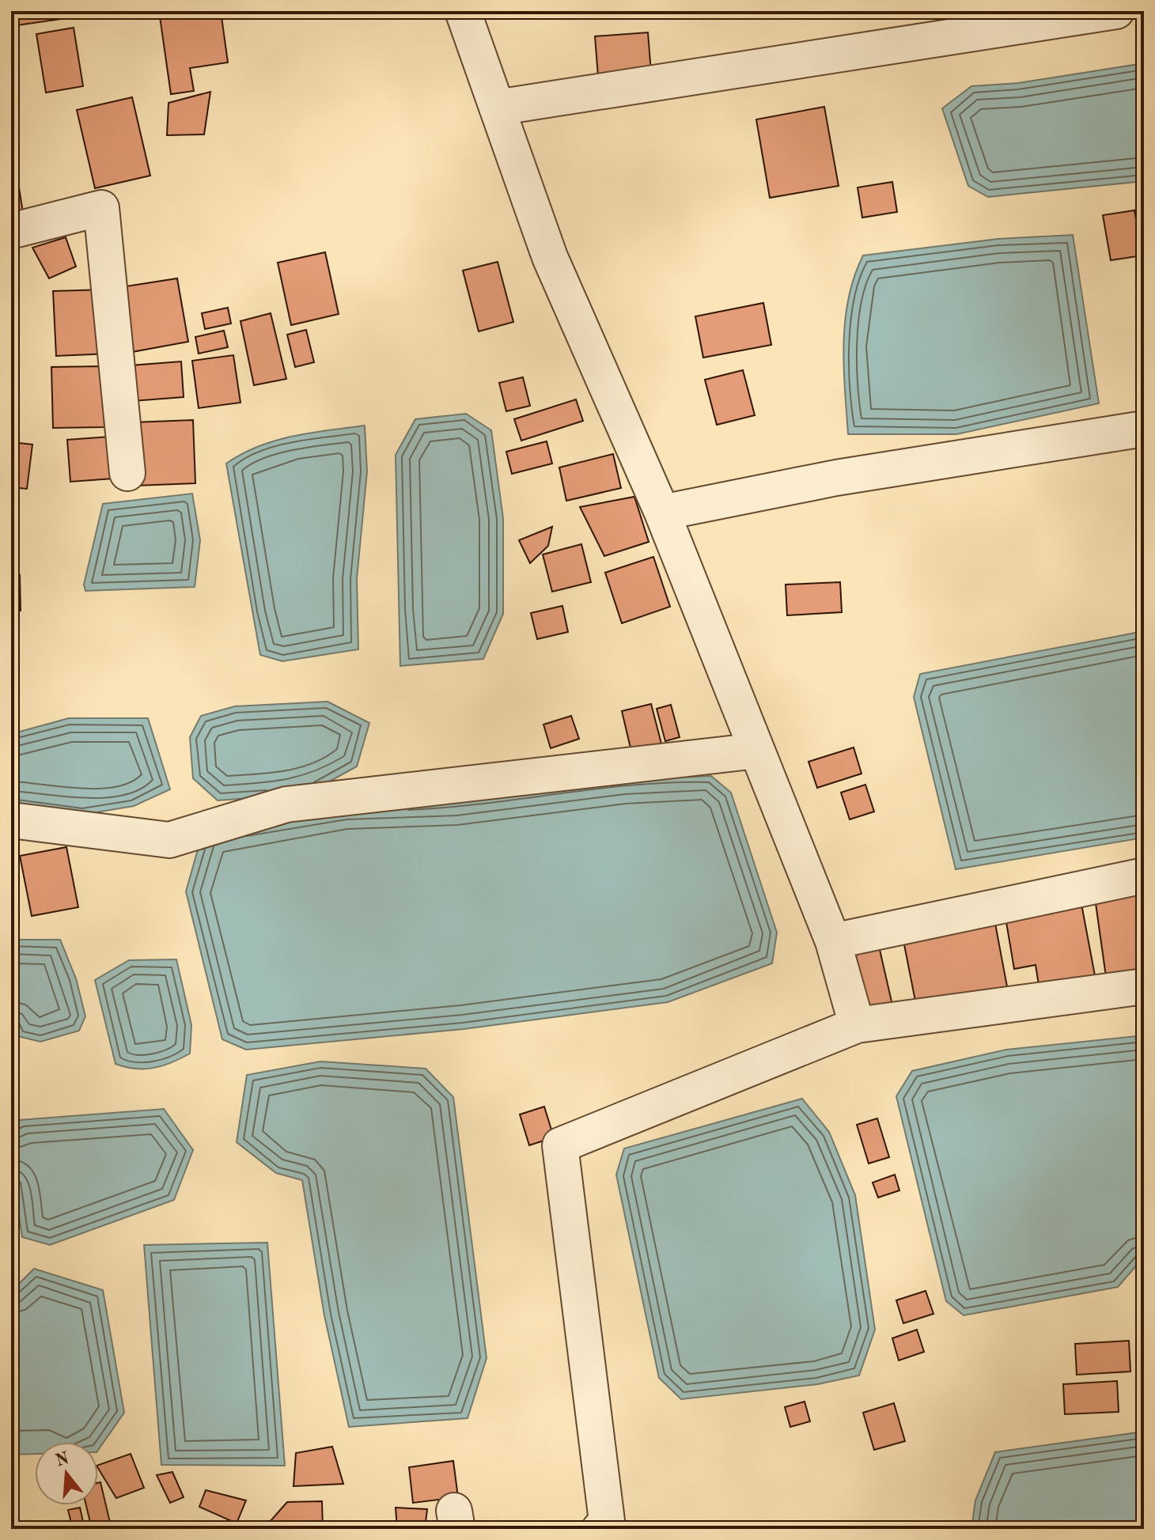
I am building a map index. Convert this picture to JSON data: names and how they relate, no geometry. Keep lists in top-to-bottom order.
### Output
{
  "north": "top"
}
